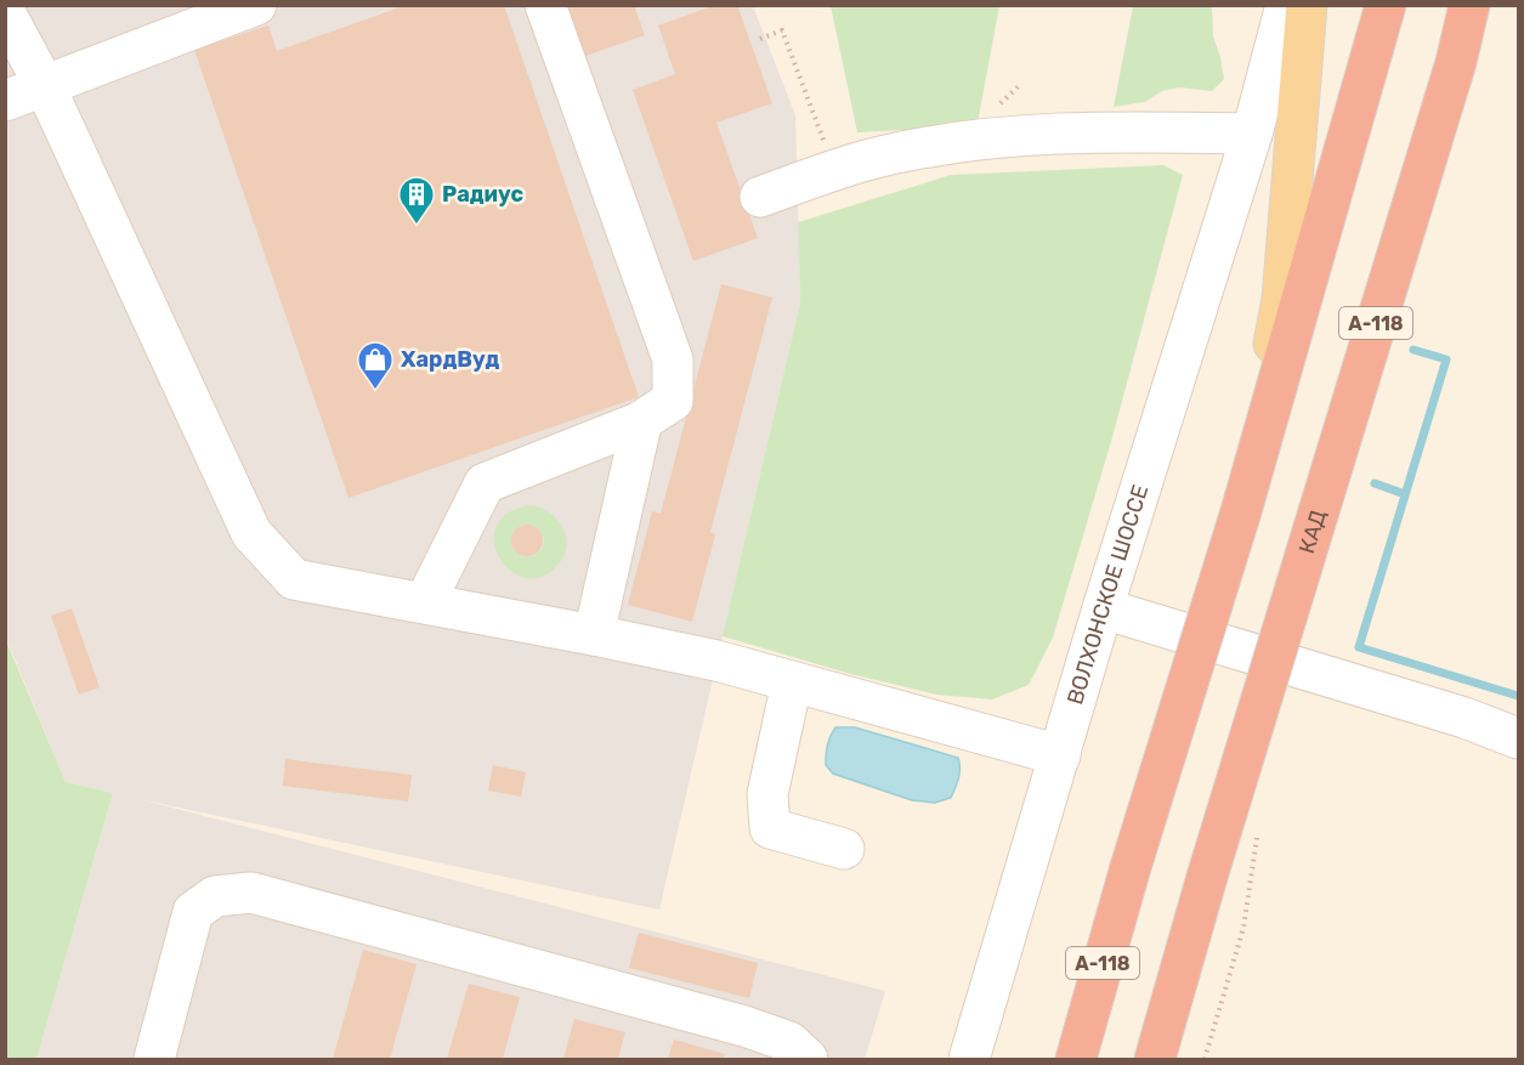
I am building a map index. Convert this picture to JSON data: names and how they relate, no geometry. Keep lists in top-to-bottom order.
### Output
{
  "streets": {
    "highway": ["А-118", "КАД"],
    "street": ["ВОЛХОНСКОЕ ШОССЕ"]
  },
  "places": {
    "building": ["Радиус"],
    "shop": ["ХардВуд"]
  }
}
